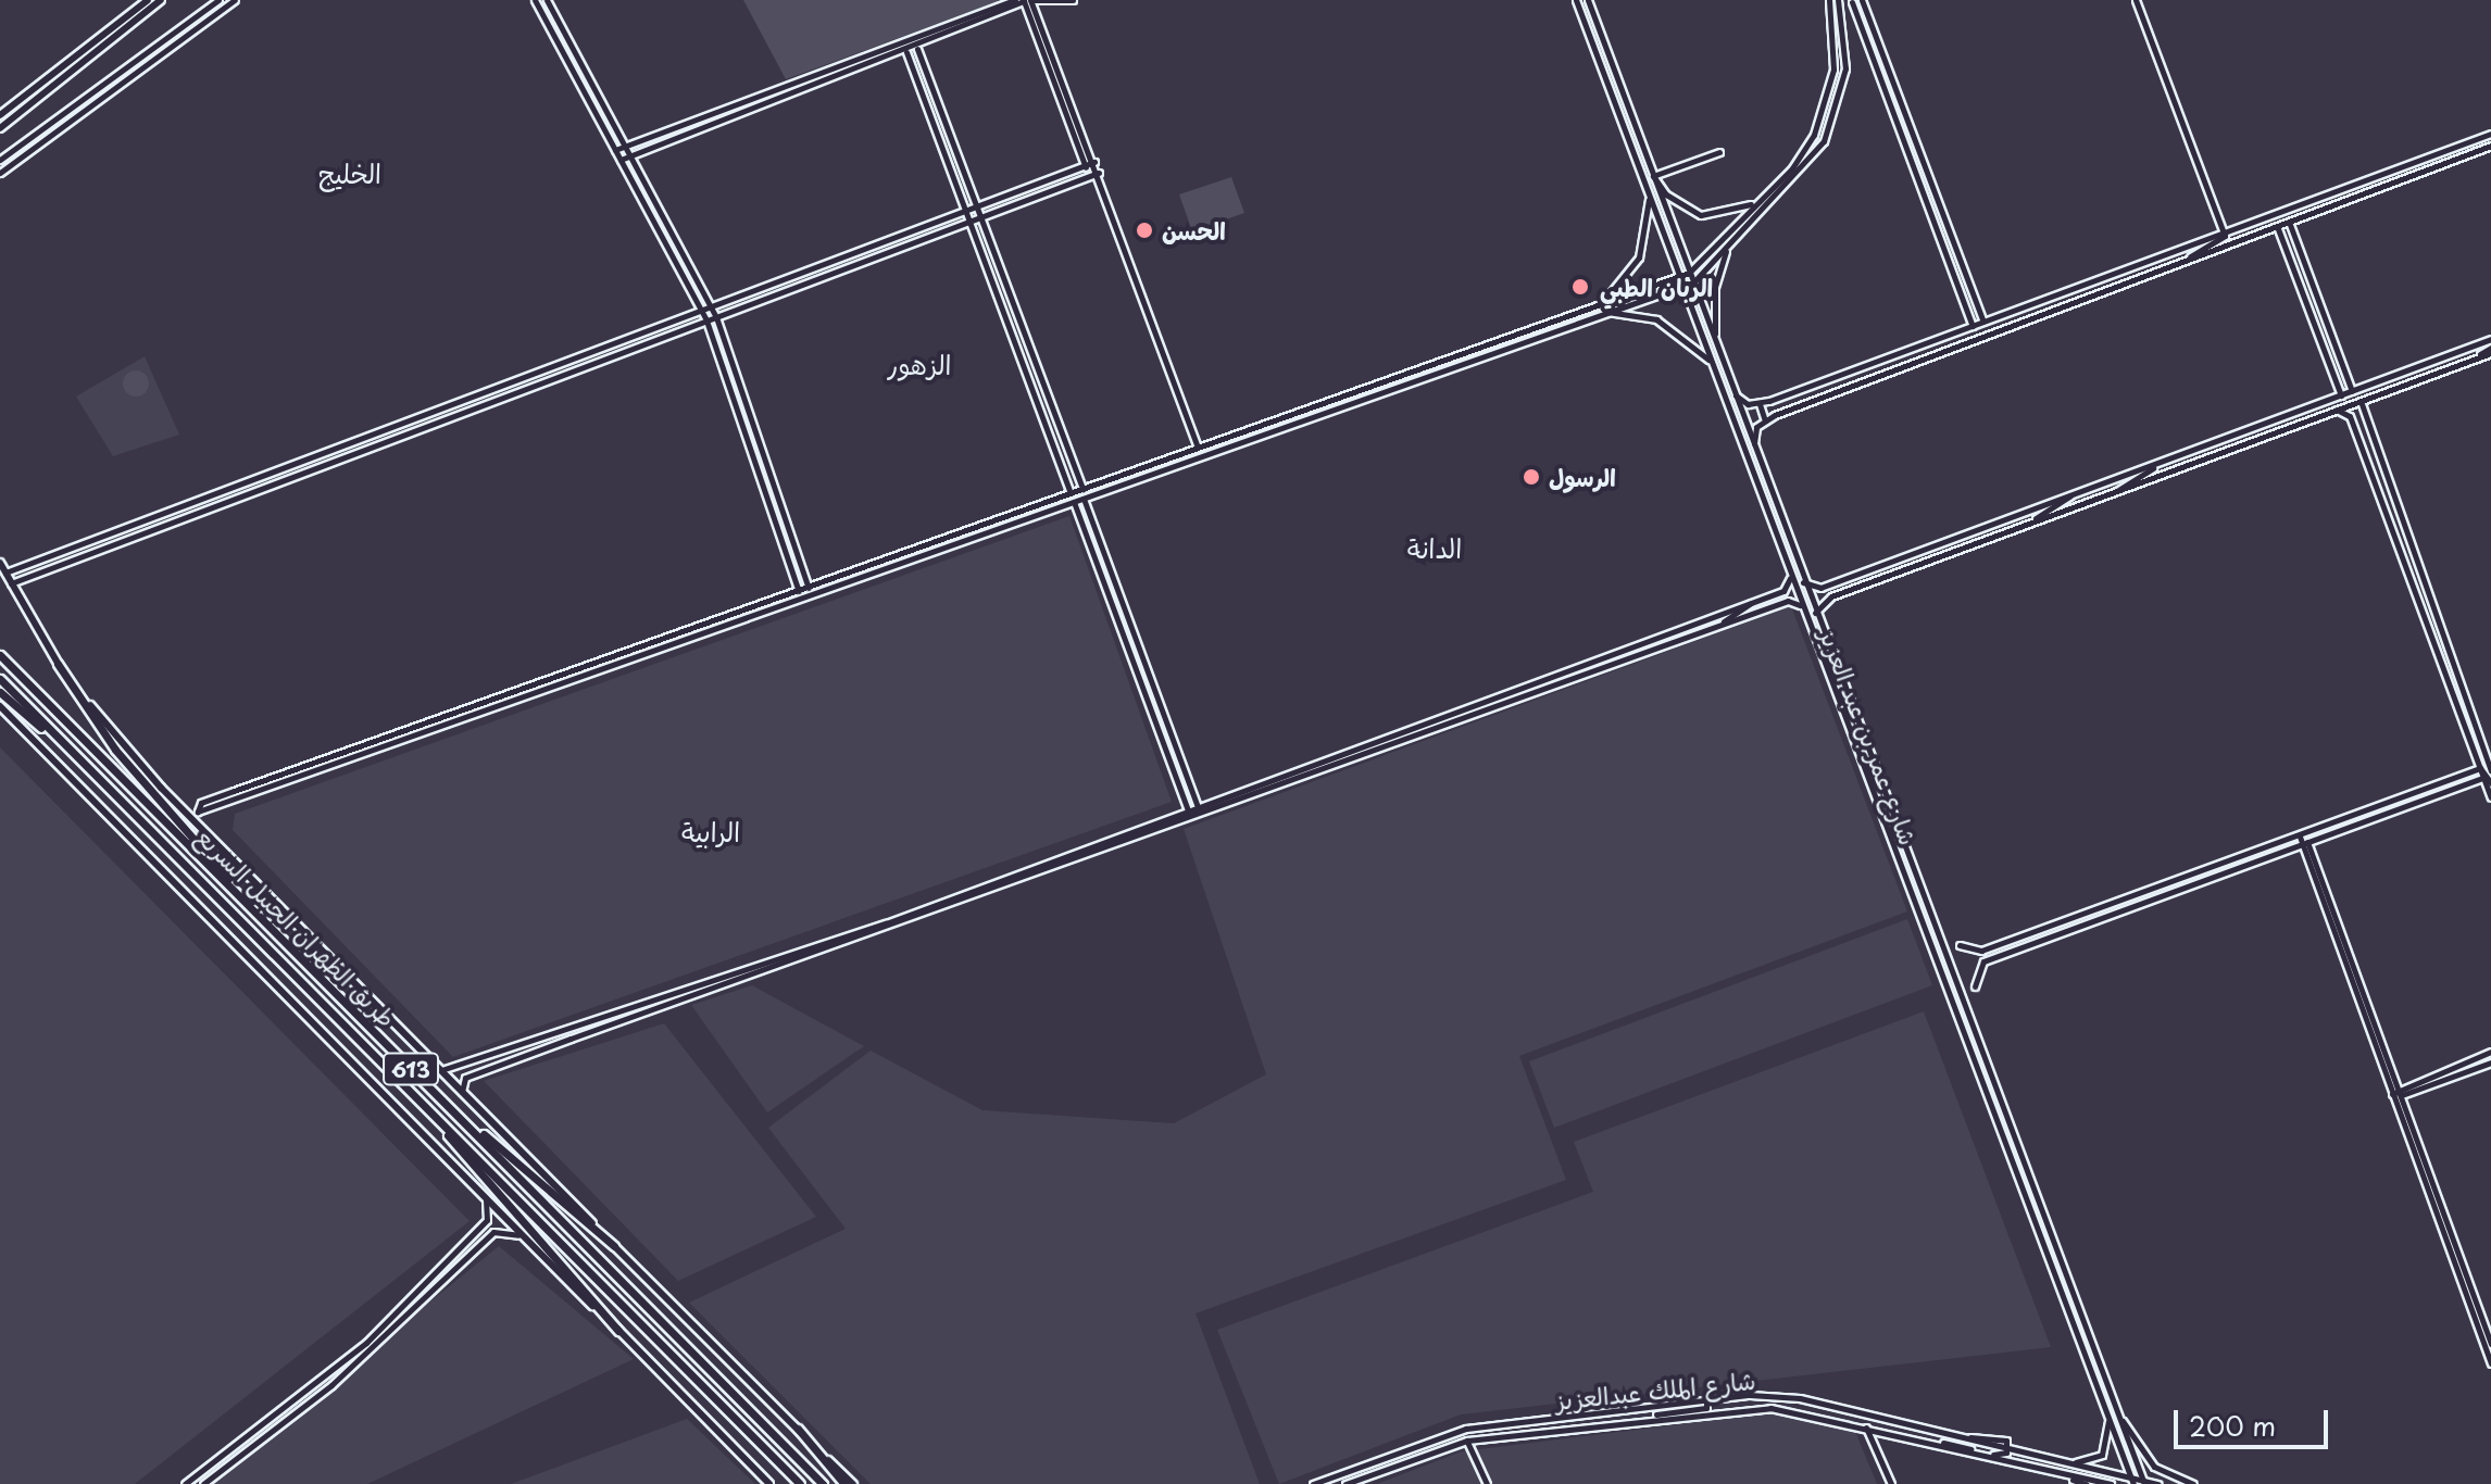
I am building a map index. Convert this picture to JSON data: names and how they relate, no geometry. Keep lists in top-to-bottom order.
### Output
{
  "streets": {
    "highway": ["طريق الظهران الجبيل السريع", "613"],
    "street": ["شارع عمر بن عبد العزيز", "شارع الملك عبدالعزيز"]
  },
  "crossings": [
    ["شارع عمر بن عبد العزيز", "شارع الملك عبدالعزيز"]
  ],
  "districts": [
    "الخليج",
    "الزهور",
    "الدانة",
    "الرابية"
  ],
  "places": ["الحسن", "الربان الطبي", "الرسول"],
  "scale_bar": "200 m"
}
